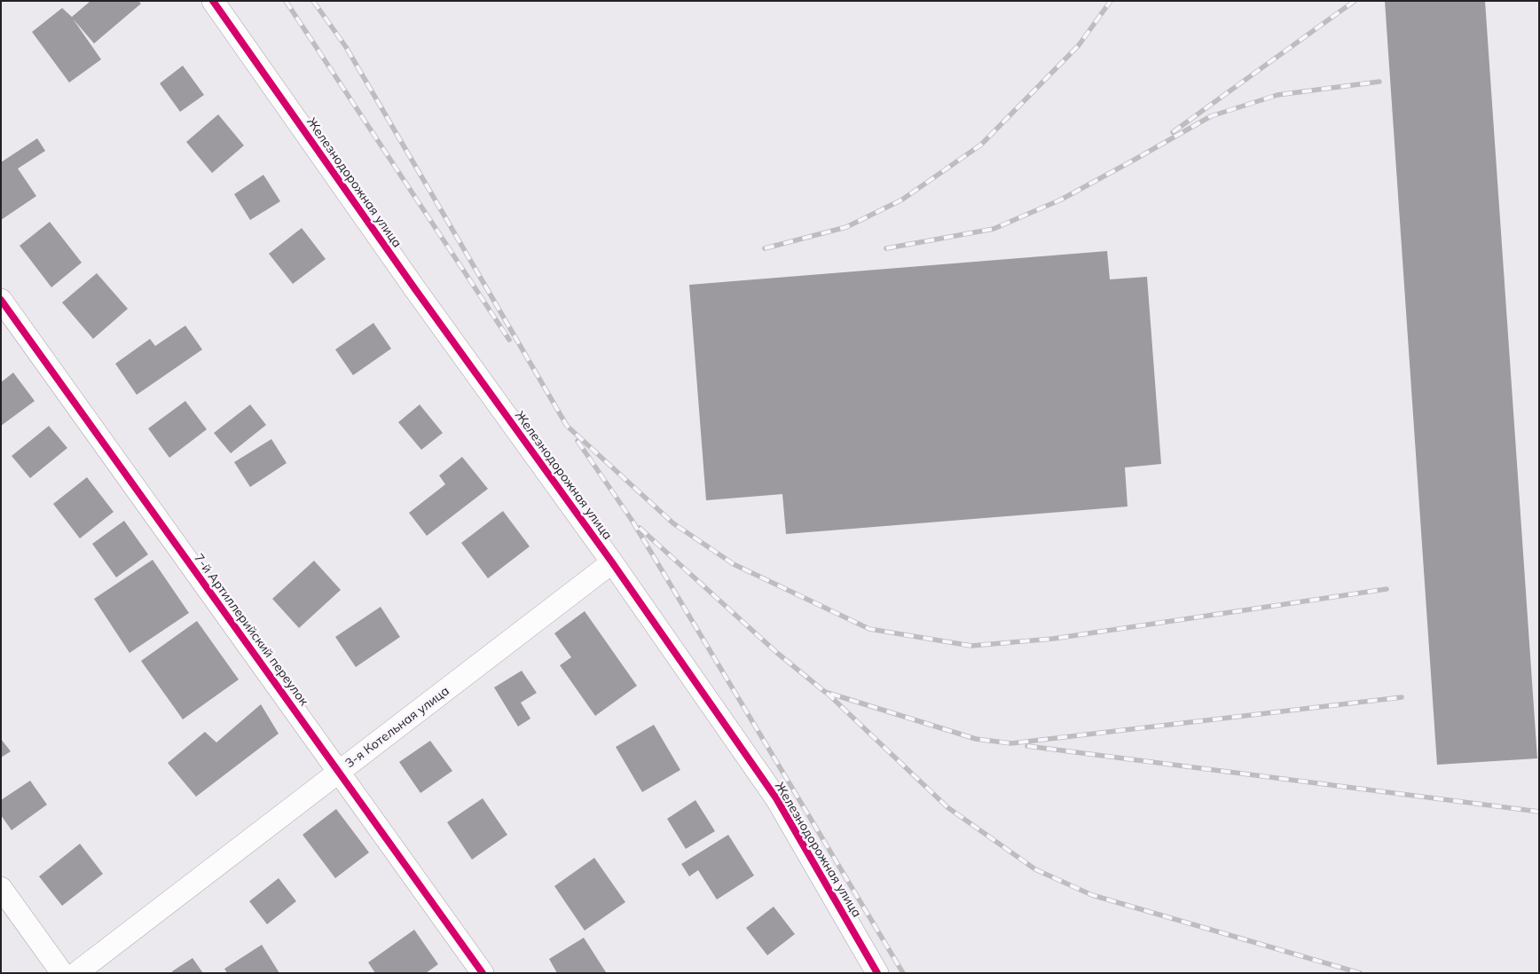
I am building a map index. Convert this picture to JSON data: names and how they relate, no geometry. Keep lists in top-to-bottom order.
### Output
{
  "streets": {
    "street": ["Железнодорожная улица", "7-й Артиллерийский переулок", "3-я Котельная улица"]
  },
  "crossings": [
    ["Железнодорожная улица", "3-я Котельная улица"],
    ["7-й Артиллерийский переулок", "3-я Котельная улица"]
  ]
}
